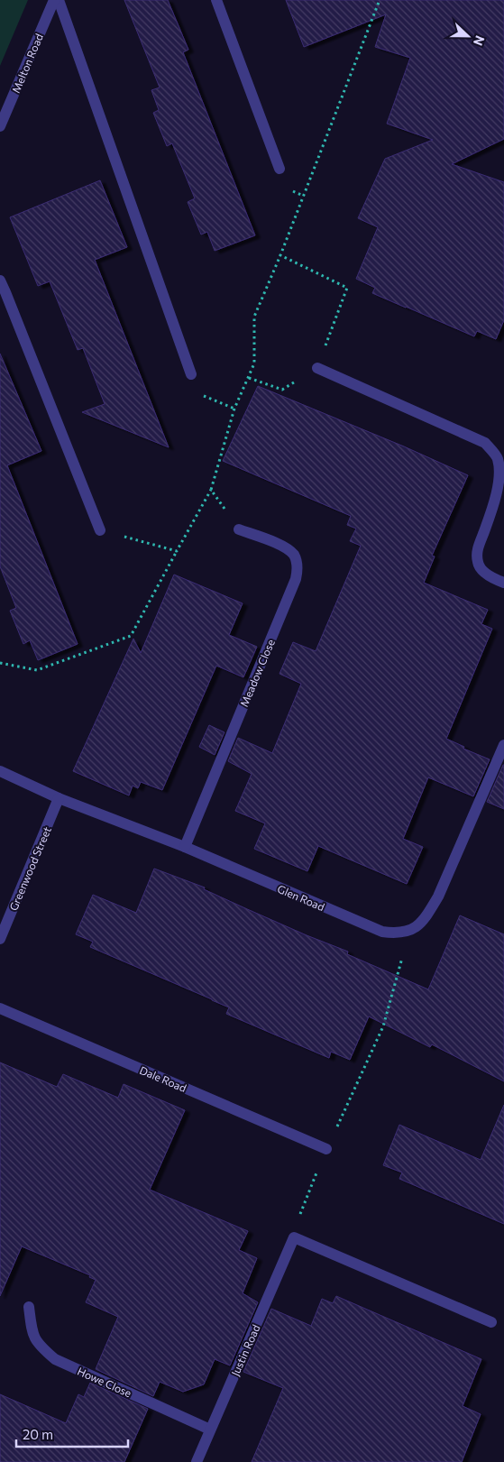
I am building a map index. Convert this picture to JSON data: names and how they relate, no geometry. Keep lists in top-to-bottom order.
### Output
{
  "streets": {
    "street": [
      "Melton Road",
      "Meadow Close",
      "Greenwood Street",
      "Glen Road",
      "Dale Road",
      "Justin Road",
      "Howe Close"
    ]
  },
  "crossings": [
    ["Meadow Close", "Glen Road"],
    ["Greenwood Street", "Glen Road"],
    ["Justin Road", "Howe Close"]
  ],
  "scale_bar": "20 m",
  "north": "right"
}
